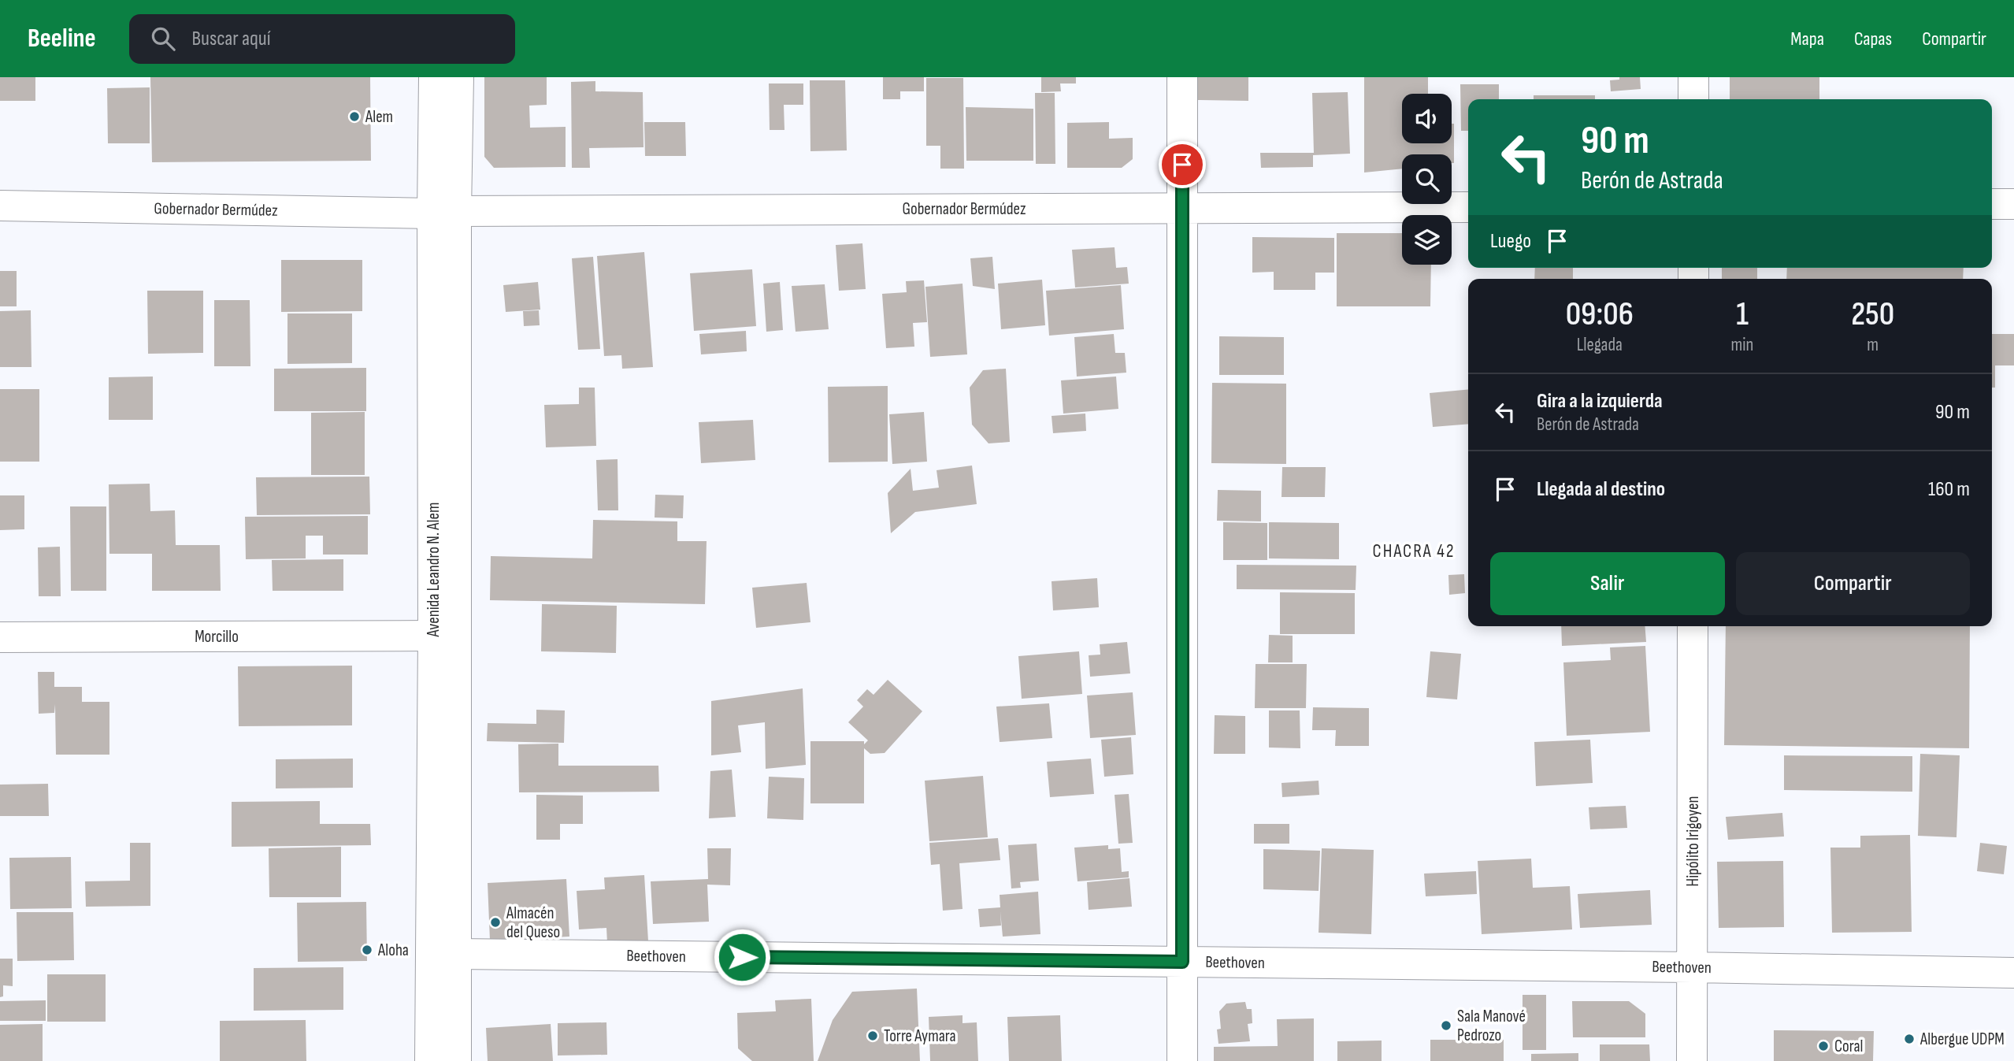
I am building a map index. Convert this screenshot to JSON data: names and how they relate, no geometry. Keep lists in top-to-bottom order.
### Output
{
  "streets": {
    "street": [
      "Gobernador Bermúdez",
      "Avenida Leandro N. Alem",
      "Morcillo",
      "Hipólito Irigoyen",
      "Beethoven"
    ]
  },
  "crossings": [
    ["Gobernador Bermúdez", "Avenida Leandro N. Alem"],
    ["Avenida Leandro N. Alem", "Morcillo"],
    ["Avenida Leandro N. Alem", "Beethoven"],
    ["Hipólito Irigoyen", "Beethoven"]
  ],
  "districts": ["CHACRA 42"],
  "places": [
    "Alem",
    "Almacén del Queso",
    "Aloha",
    "Sala Manové Pedrozo",
    "Torre Aymara",
    "Albergue UDPM",
    "Coral"
  ],
  "page": {
    "header": "Beeline",
    "search": "Buscar aquí",
    "nav": ["Mapa", "Capas", "Compartir"],
    "turn": ["90 m", "Berón de Astrada"],
    "then": "Luego",
    "eta": [
      "09:06",
      "Llegada",
      "1",
      "min",
      "250",
      "m"
    ],
    "list": [
      {
        "name": "Gira a la izquierda",
        "note": "Berón de Astrada",
        "value": "90 m"
      },
      {
        "name": "Llegada al destino",
        "value": "160 m"
      }
    ],
    "buttons": ["Salir", "Compartir"]
  }
}
